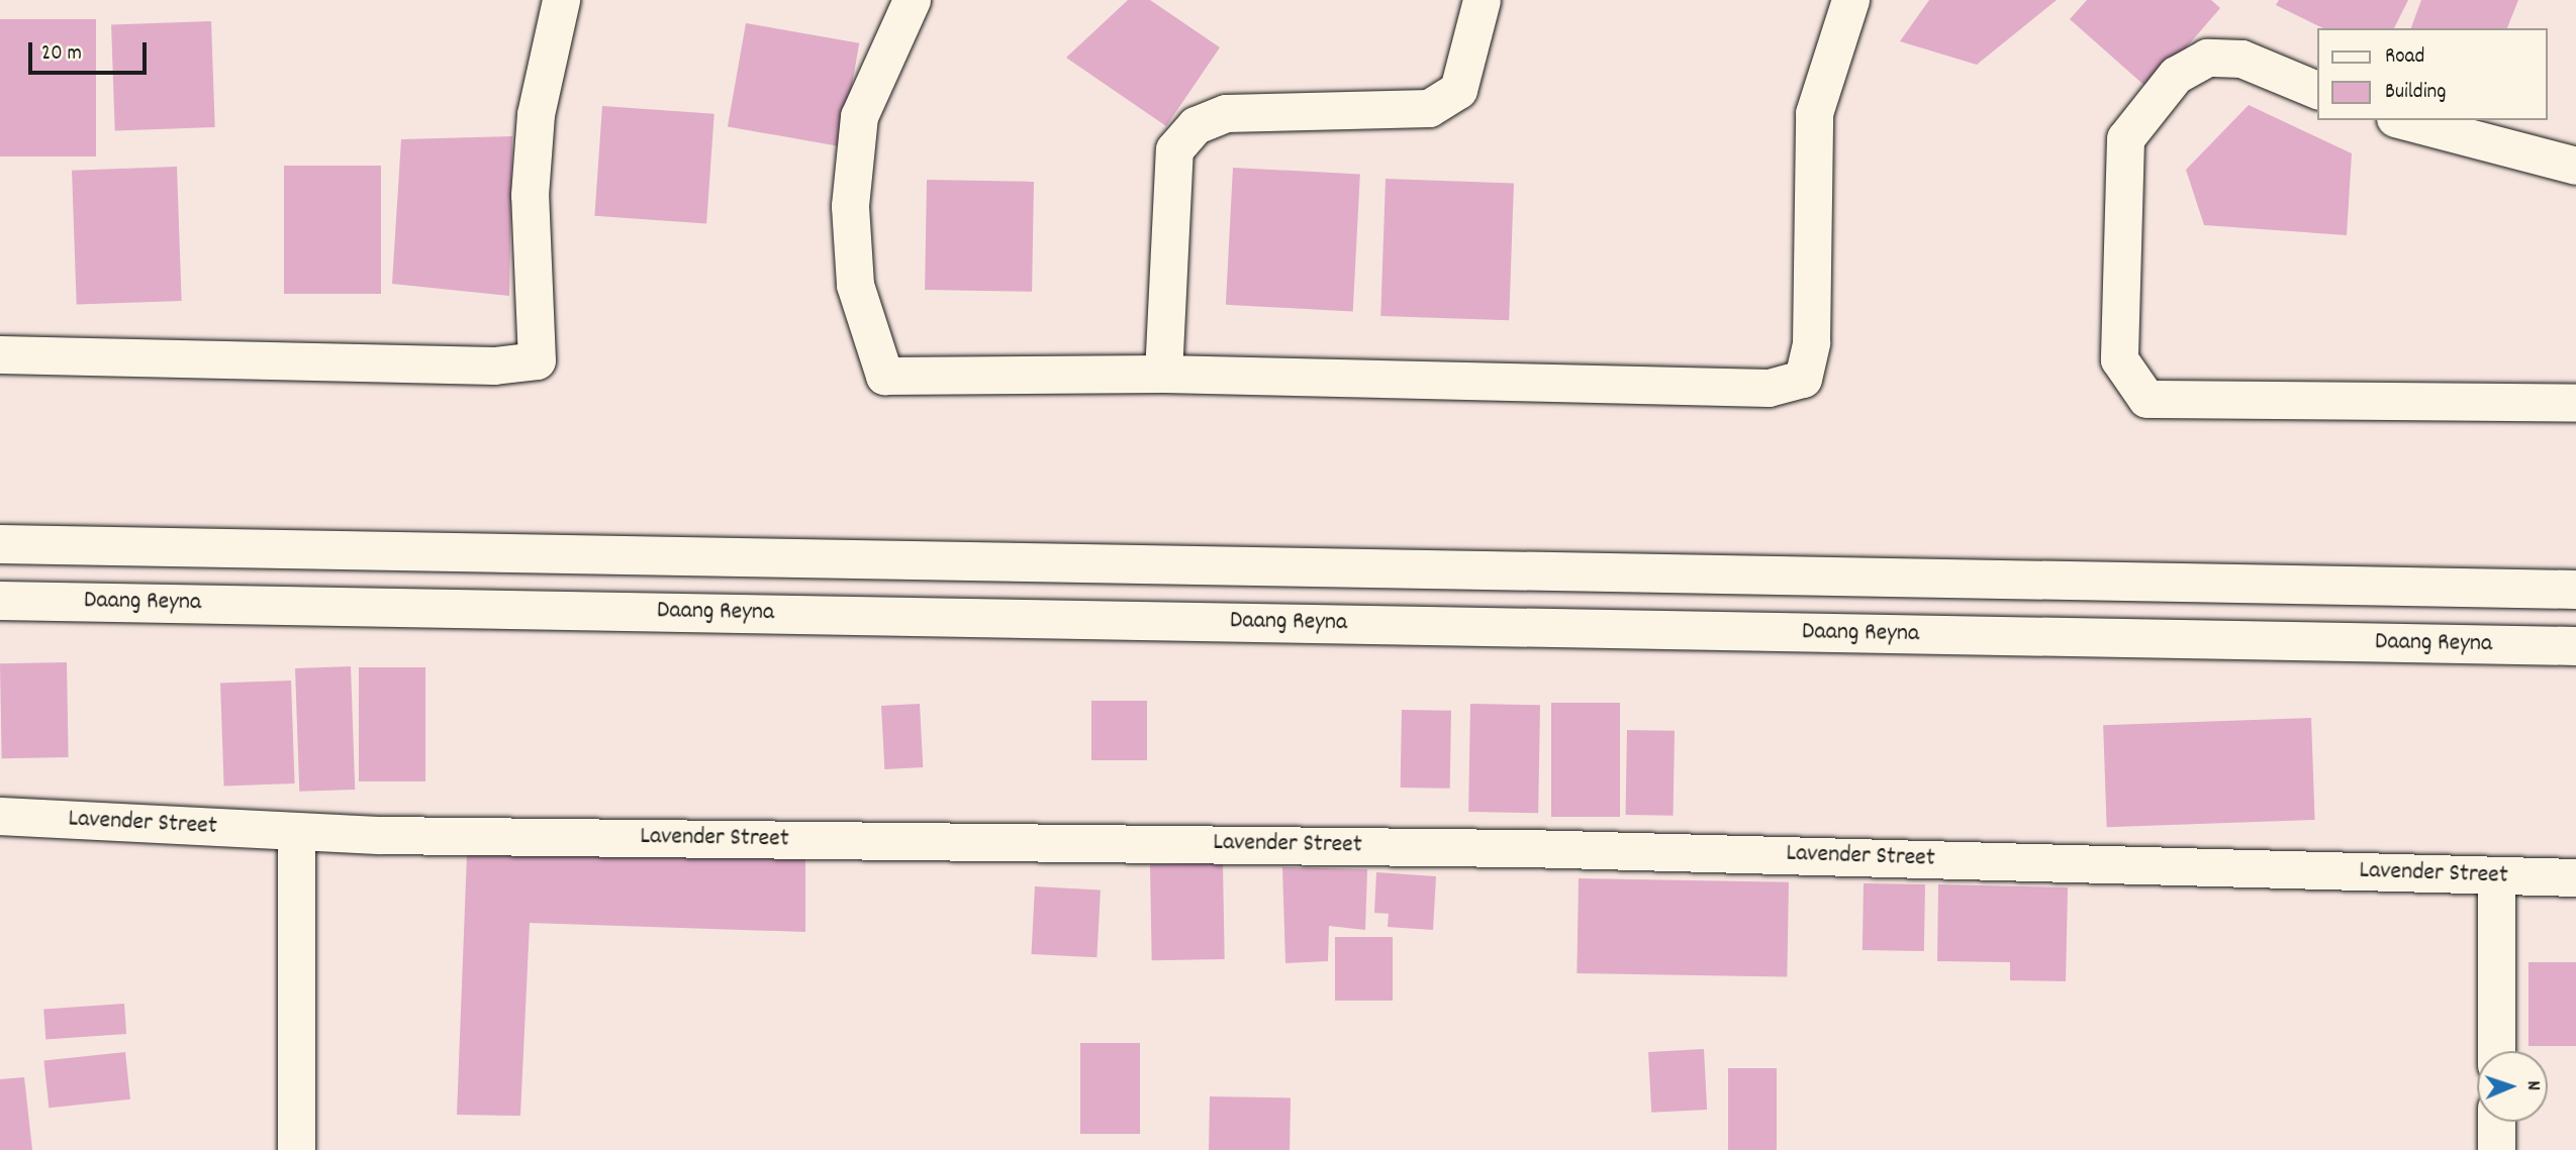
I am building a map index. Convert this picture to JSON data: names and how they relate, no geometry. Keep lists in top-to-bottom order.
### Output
{
  "streets": {
    "main road": ["Daang Reyna"],
    "street": ["Lavender Street"]
  },
  "legend": ["Road", "Building"],
  "scale_bar": "20 m",
  "north": "right"
}
